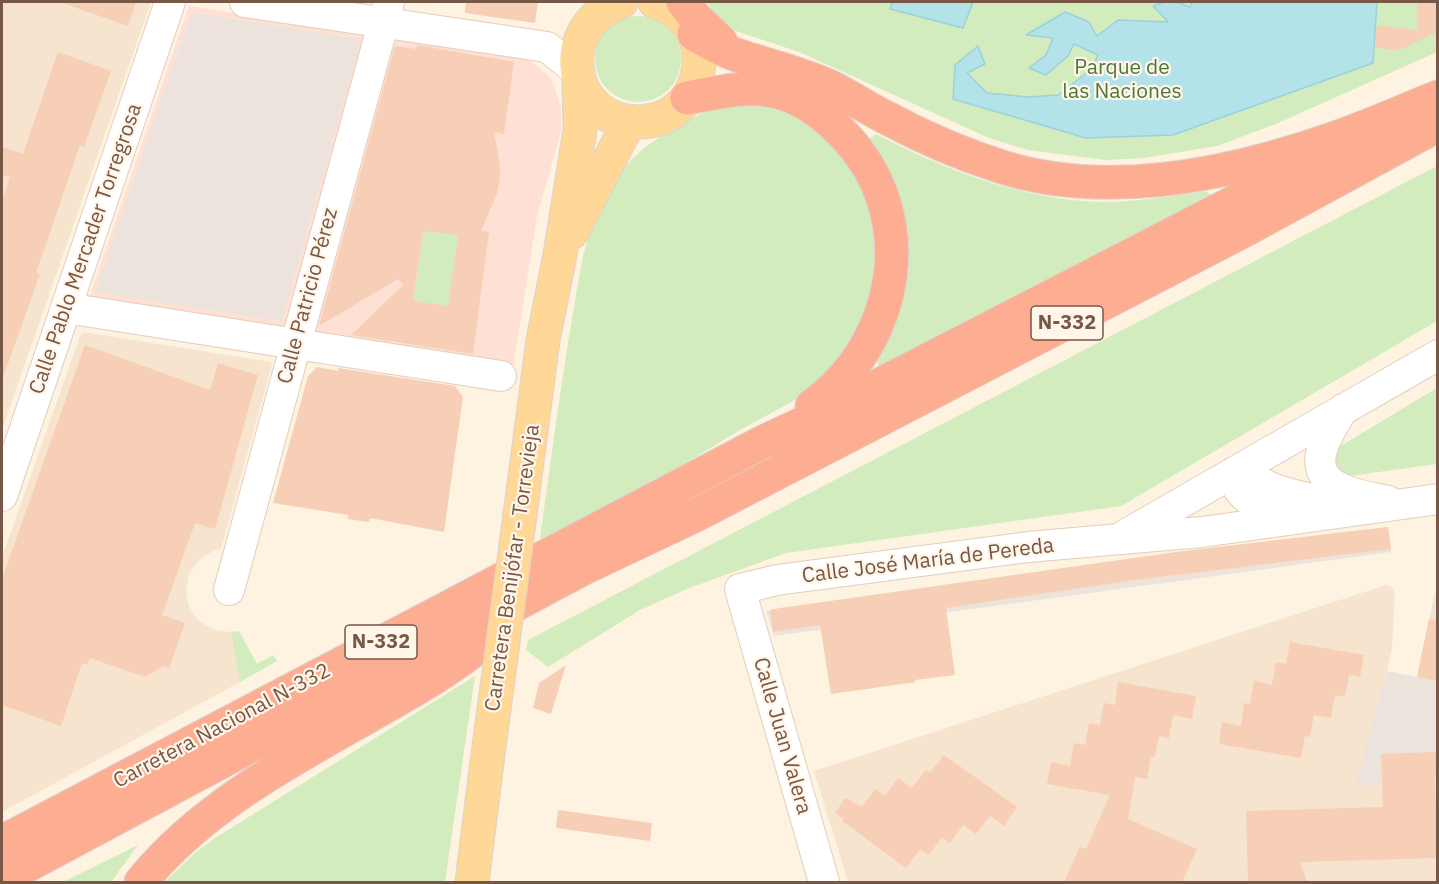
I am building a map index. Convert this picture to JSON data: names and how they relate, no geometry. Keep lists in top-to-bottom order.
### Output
{
  "streets": {
    "highway": ["N-332", "Carretera Nacional N-332"],
    "main road": ["Carretera Benijófar - Torrevieja"],
    "street": [
      "Calle Pablo Mercader Torregrosa",
      "Calle Patricio Pérez",
      "Calle José María de Pereda",
      "Calle Juan Valera"
    ]
  },
  "crossings": [
    ["N-332", "Carretera Nacional N-332"],
    ["Calle José María de Pereda", "Calle Juan Valera"]
  ],
  "parks": ["Parque de las Naciones"]
}
